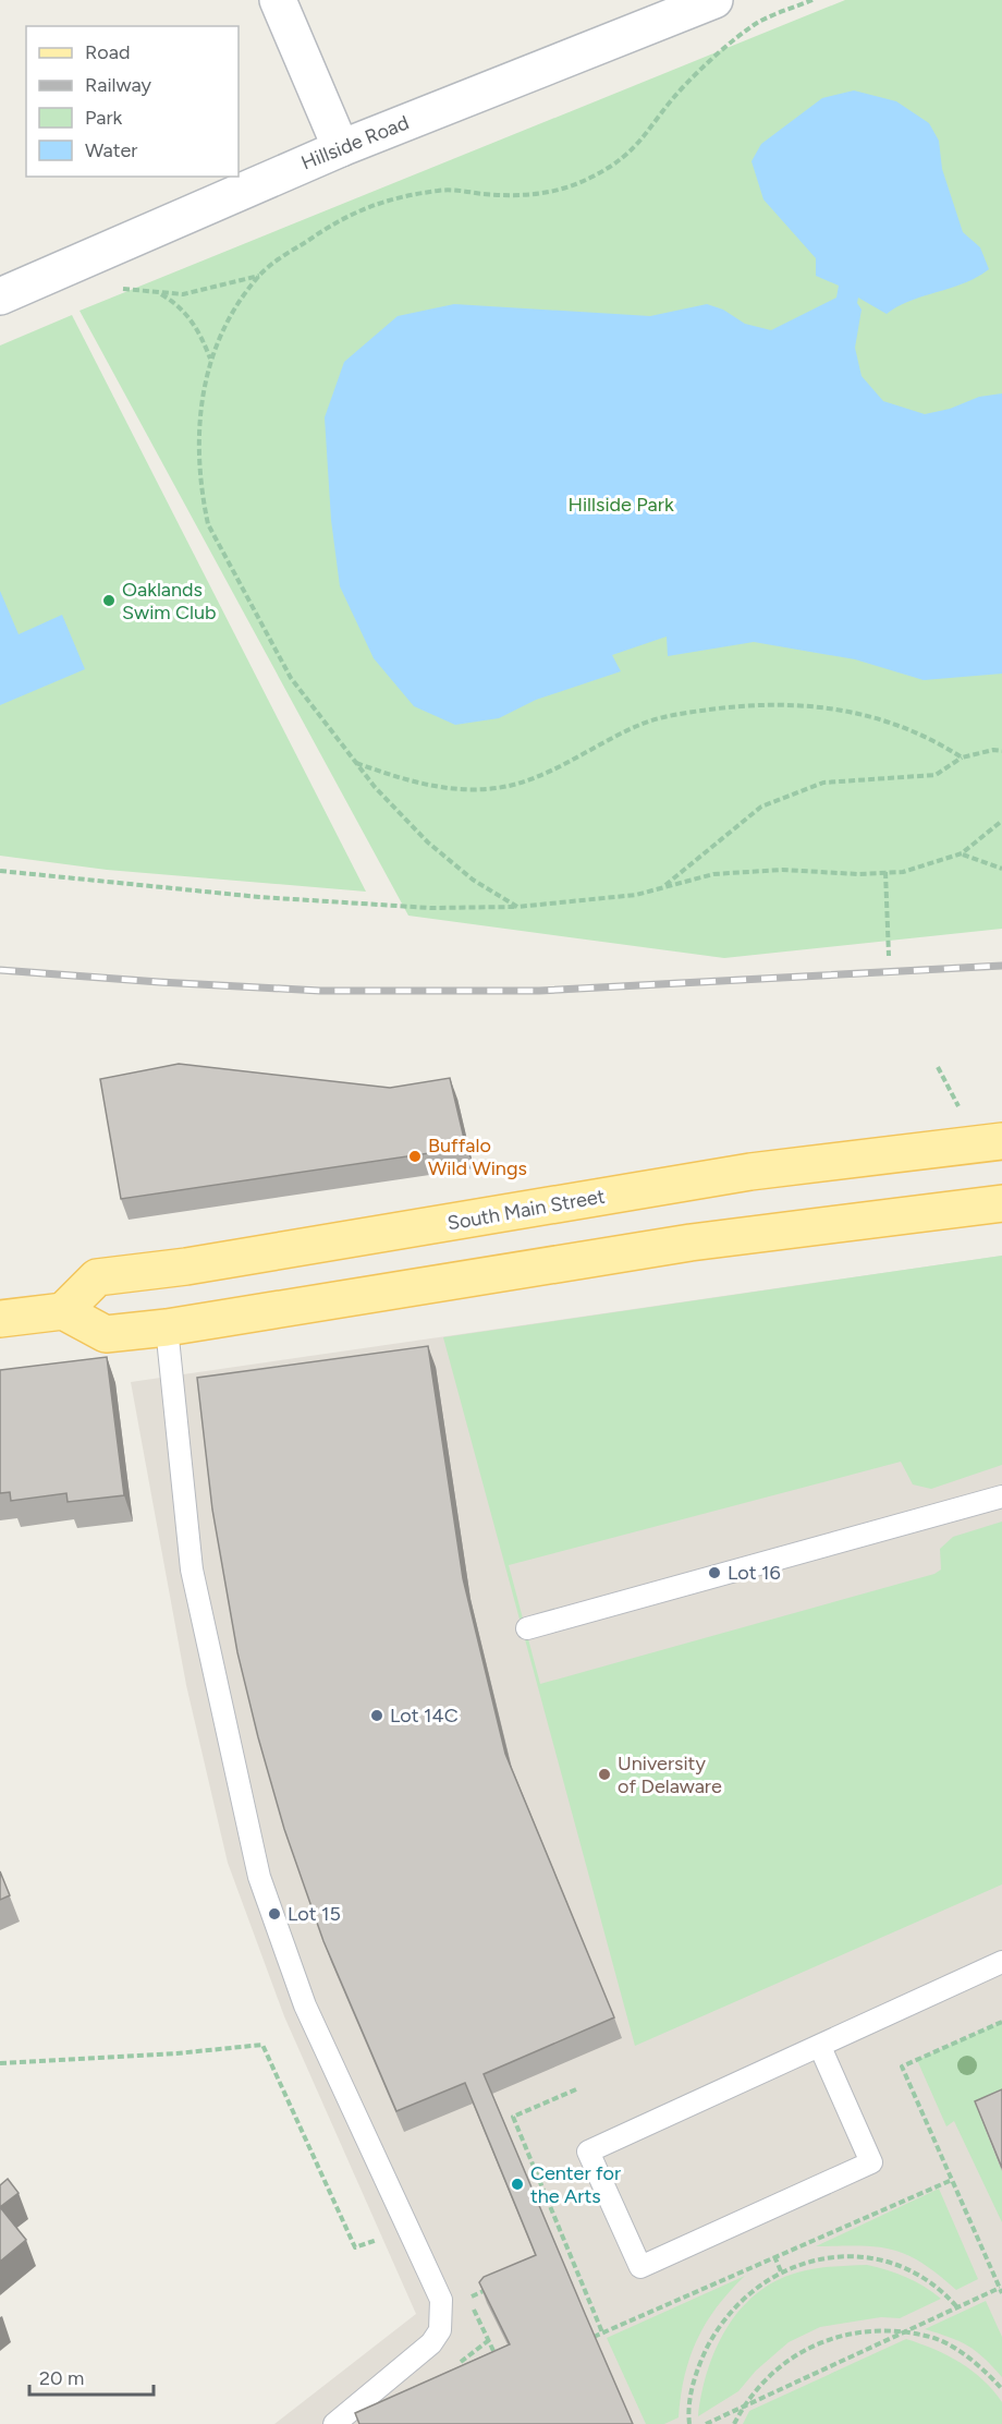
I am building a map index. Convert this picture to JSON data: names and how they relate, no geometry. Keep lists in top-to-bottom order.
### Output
{
  "streets": {
    "main road": ["South Main Street"],
    "street": ["Hillside Road"]
  },
  "parks": ["Hillside Park"],
  "places": [
    "Oaklands Swim Club",
    "Buffalo Wild Wings",
    "Lot 16",
    "Lot 14C",
    "University of Delaware",
    "Lot 15",
    "Center for the Arts"
  ],
  "legend": [
    "Road",
    "Railway",
    "Park",
    "Water"
  ],
  "scale_bar": "20 m"
}
